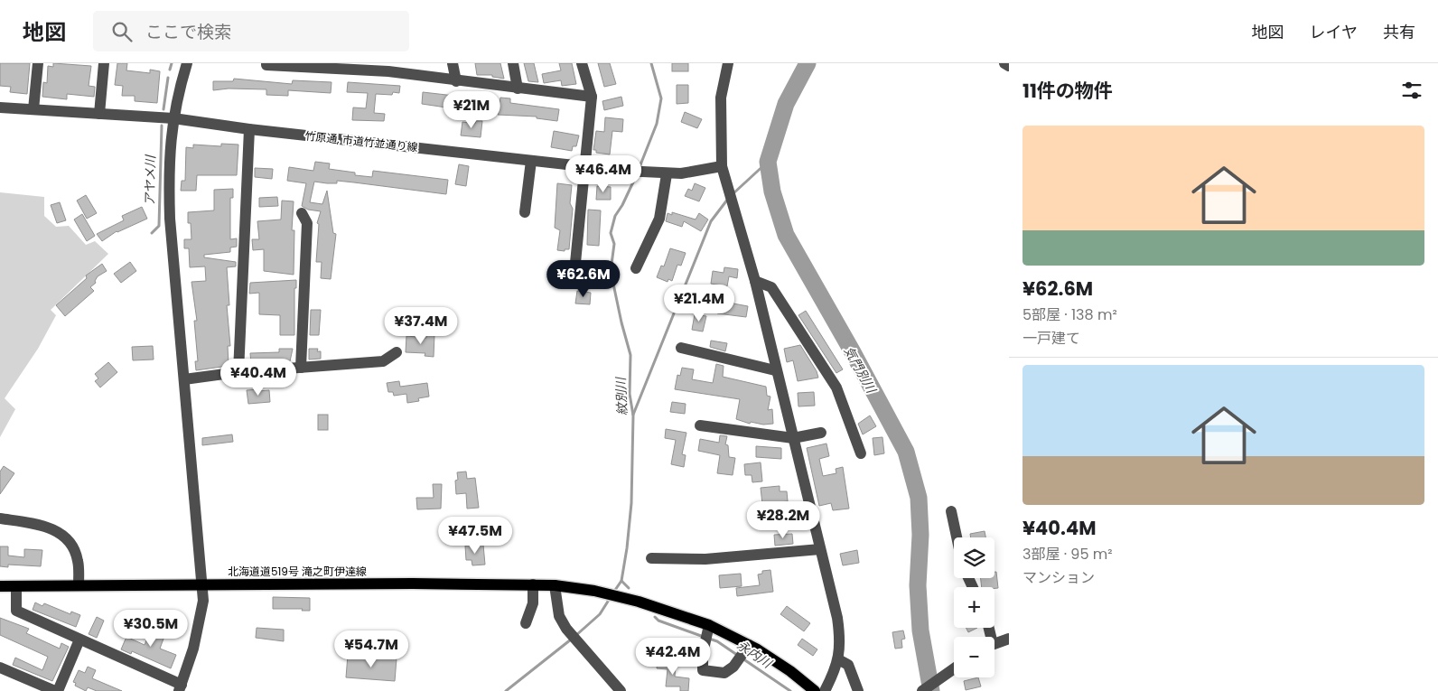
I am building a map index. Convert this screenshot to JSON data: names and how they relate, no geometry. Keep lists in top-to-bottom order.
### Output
{
  "streets": {
    "main road": ["北海道道519号 滝之町伊達線"],
    "street": ["竹原通, 市道竹並通り線"]
  },
  "water": [
    "アヤメ川",
    "気門別川",
    "紋別川",
    "永内川"
  ],
  "page": {
    "header": "地図",
    "search": "ここで検索",
    "nav": ["地図", "レイヤ", "共有"],
    "heading": "11件の物件",
    "price": [
      "¥21M",
      "¥46.4M",
      "¥62.6M",
      "¥21.4M",
      "¥37.4M",
      "¥40.4M",
      "¥28.2M",
      "¥47.5M",
      "¥30.5M",
      "¥54.7M",
      "¥42.4M"
    ],
    "list": [
      {
        "name": "¥62.6M",
        "note": "5部屋 · 138 m² · 一戸建て"
      },
      {
        "name": "¥40.4M",
        "note": "3部屋 · 95 m² · マンション"
      }
    ],
    "map_buttons": ["+", "−"]
  }
}
